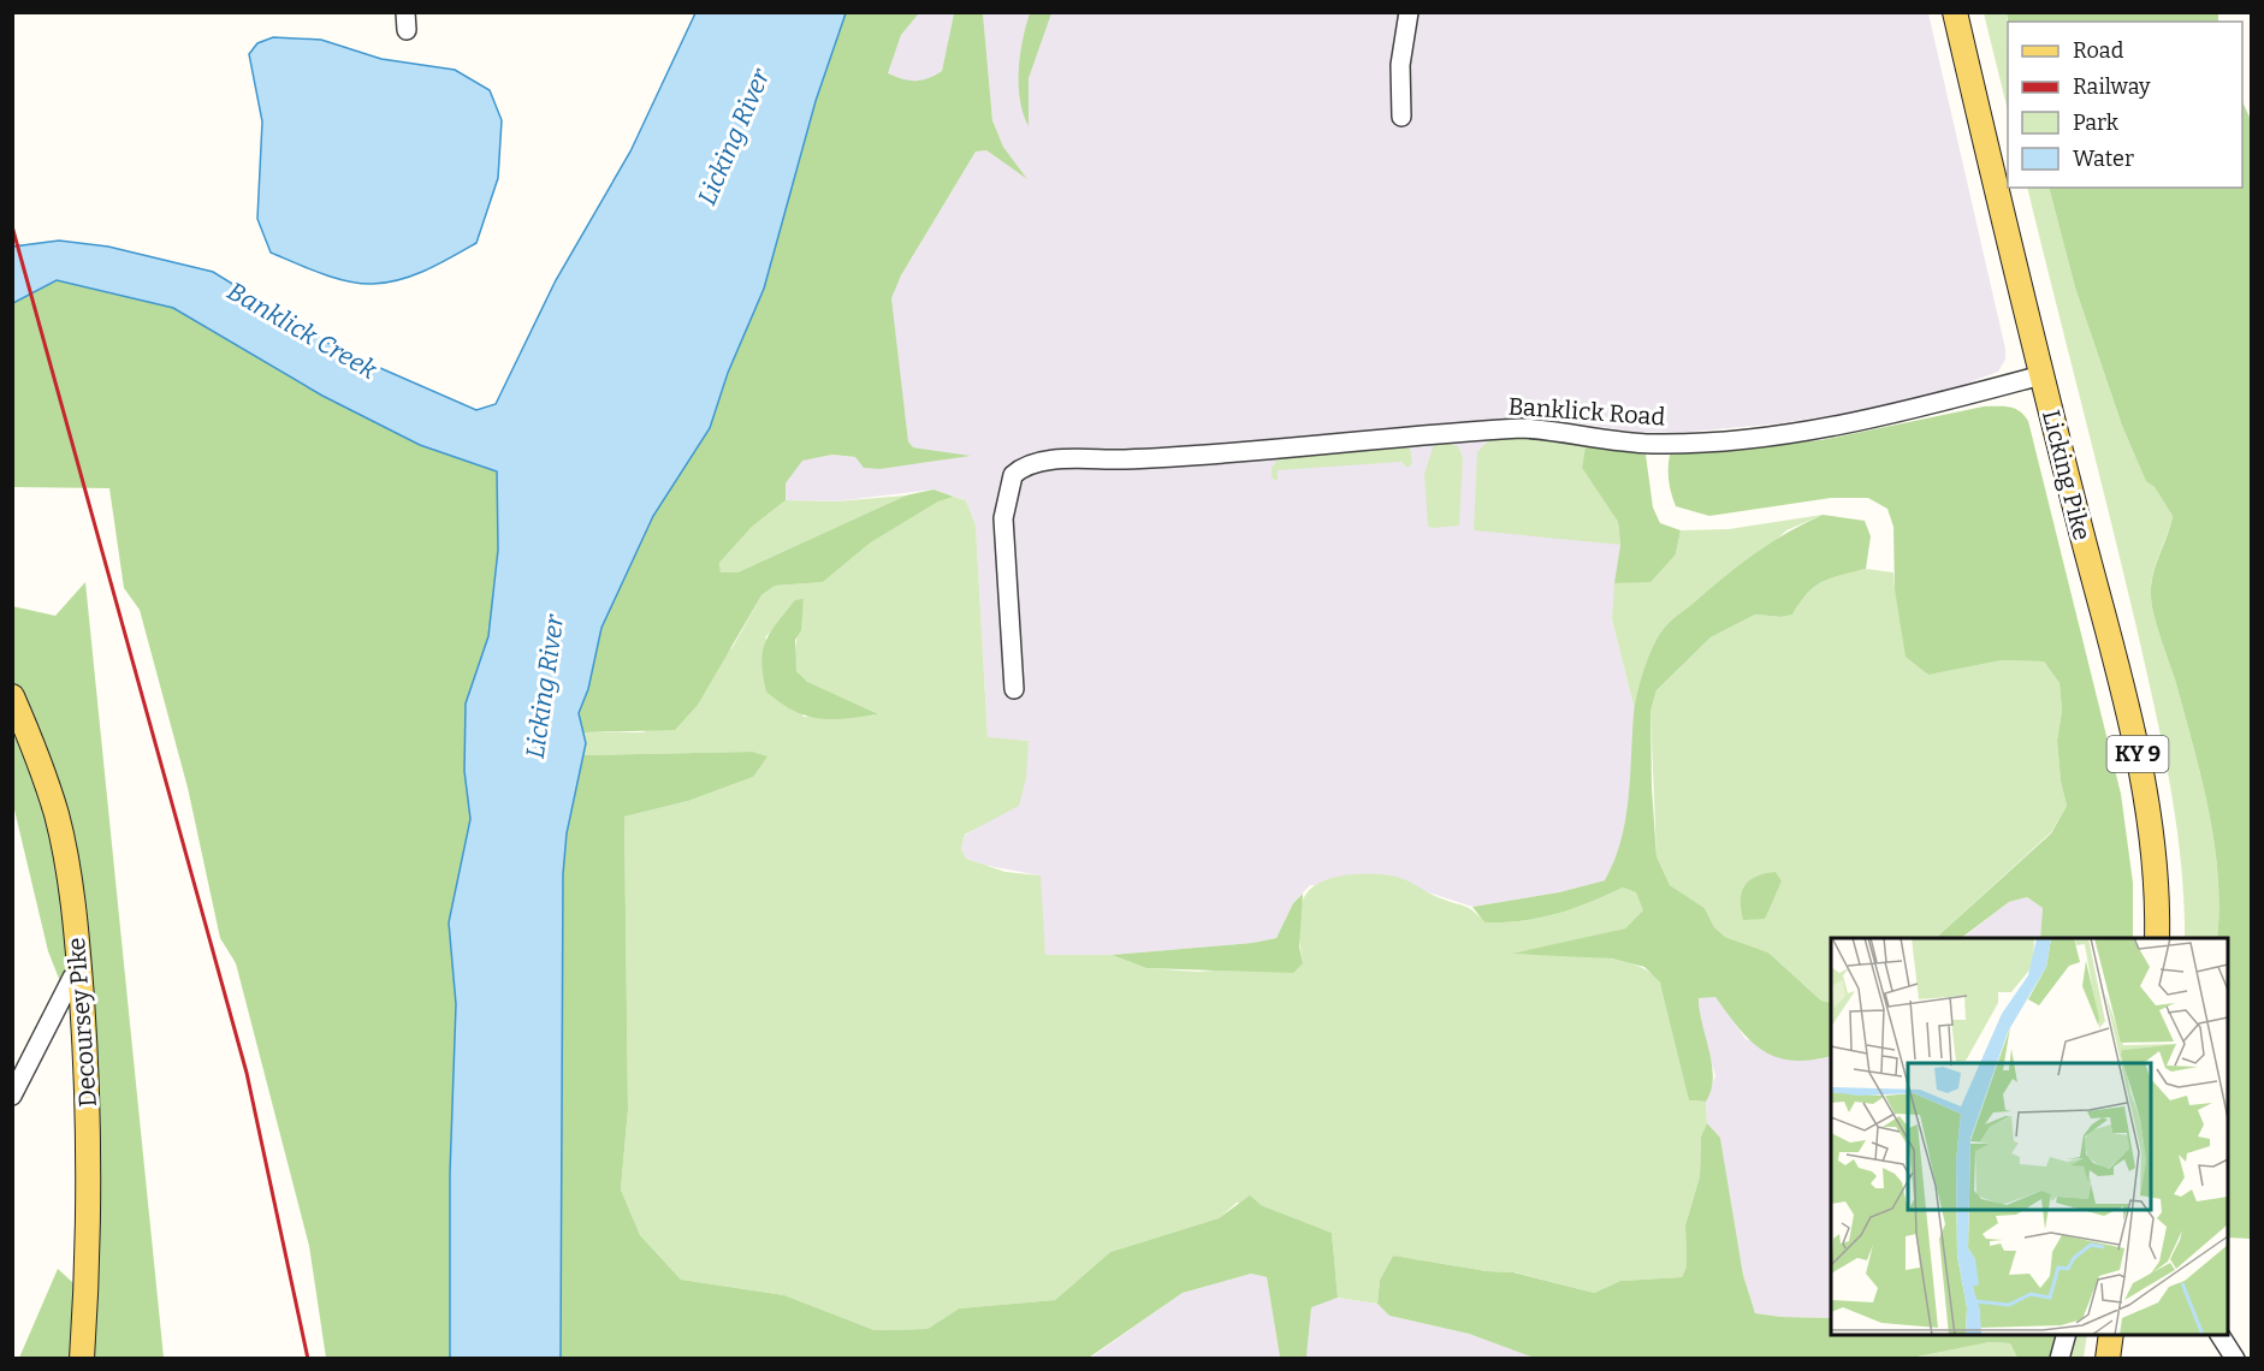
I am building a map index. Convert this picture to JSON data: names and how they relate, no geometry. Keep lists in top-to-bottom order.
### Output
{
  "streets": {
    "main road": ["Licking Pike", "KY 9", "Decoursey Pike"],
    "street": ["Banklick Road"]
  },
  "crossings": [
    ["Banklick Road", "Licking Pike"]
  ],
  "water": ["Licking River", "Banklick Creek"],
  "legend": [
    "Road",
    "Railway",
    "Park",
    "Water"
  ]
}
